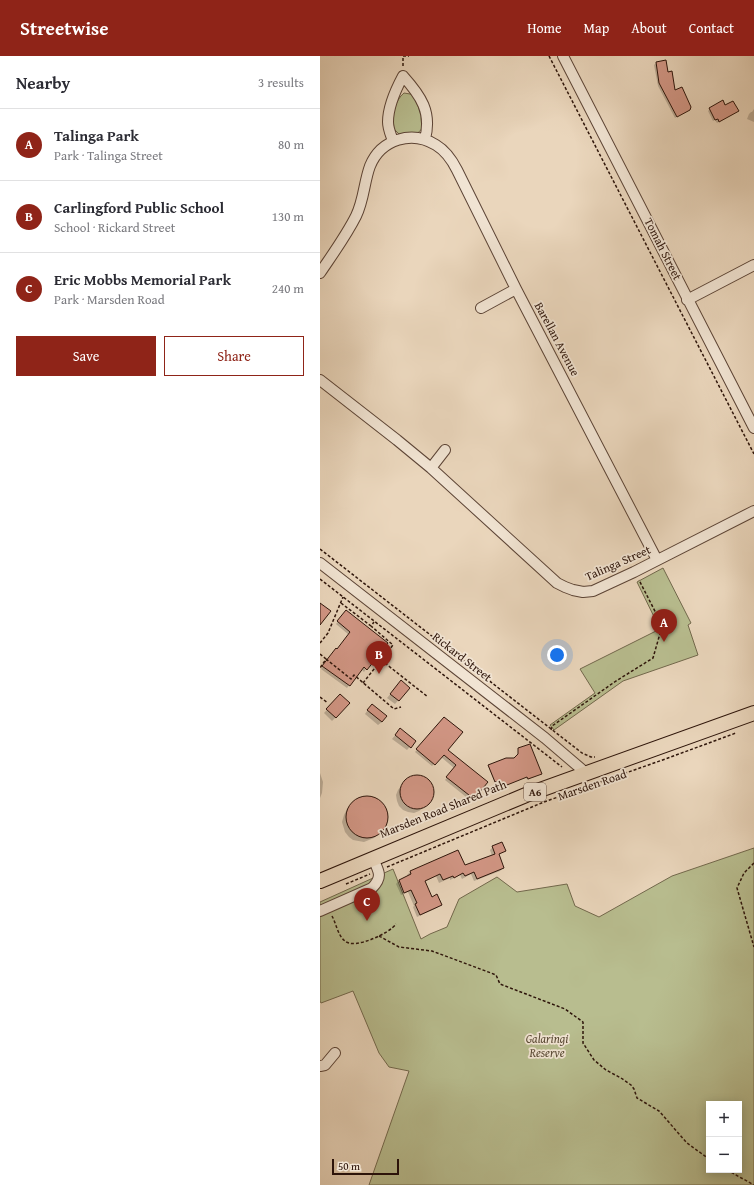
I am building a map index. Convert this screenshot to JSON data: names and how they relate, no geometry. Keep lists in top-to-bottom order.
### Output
{
  "streets": {
    "highway": ["Marsden Road", "A6"],
    "street": [
      "Tomah Street",
      "Barellan Avenue",
      "Talinga Street",
      "Rickard Street"
    ]
  },
  "crossings": [
    ["Barellan Avenue", "Talinga Street"],
    ["Rickard Street", "Marsden Road"]
  ],
  "parks": ["Galaringi Reserve"],
  "scale_bar": "50 m",
  "page": {
    "header": "Streetwise",
    "nav": [
      "Home",
      "Map",
      "About",
      "Contact"
    ],
    "heading": ["Nearby", "3 results"],
    "list": [
      {
        "mark": "A",
        "name": "Talinga Park",
        "note": "Park · Talinga Street",
        "value": "80 m"
      },
      {
        "mark": "B",
        "name": "Carlingford Public School",
        "note": "School · Rickard Street",
        "value": "130 m"
      },
      {
        "mark": "C",
        "name": "Eric Mobbs Memorial Park",
        "note": "Park · Marsden Road",
        "value": "240 m"
      }
    ],
    "buttons": ["Save", "Share"],
    "pins": ["A", "B", "C"],
    "map_buttons": ["+", "−"],
    "scale": "50 m"
  }
}
